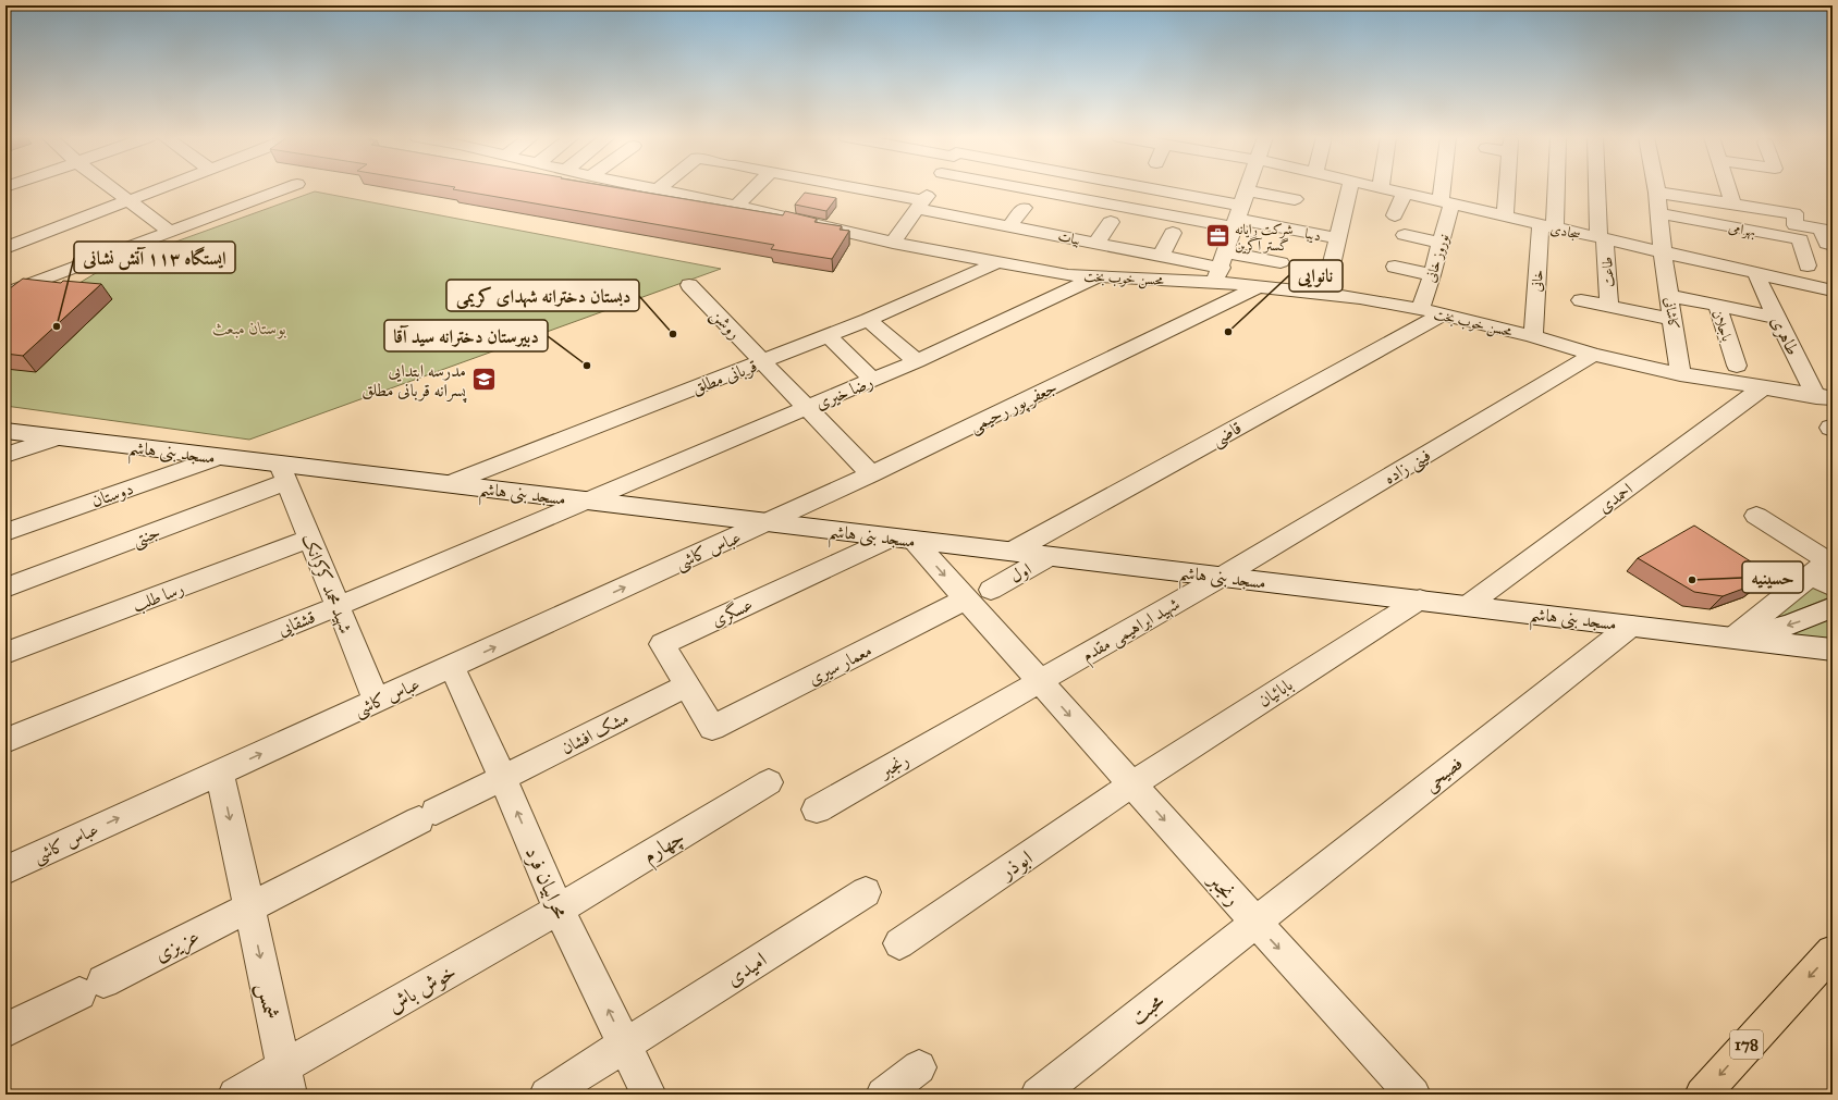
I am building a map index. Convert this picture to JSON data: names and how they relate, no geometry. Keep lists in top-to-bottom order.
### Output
{
  "streets": {
    "main road": ["178"],
    "street": [
      "بهرامی",
      "سجادی",
      "دیبا",
      "بیات",
      "نوروز خانی",
      "طاعت",
      "محسن خوب بخت",
      "خانی",
      "کاشانی",
      "روشن",
      "باجلان",
      "طاهری",
      "قربانی مطلق",
      "رضا خیری",
      "جعفر پور رحیمی",
      "قاضی",
      "مسجد بنی هاشم",
      "فینی زاده",
      "دوستان",
      "احمدی",
      "جنتی",
      "عباس کاشی",
      "اول",
      "شهید محمد کرکرانک",
      "رسا طلب",
      "عسگری",
      "قشقایی",
      "شهید ابراهیمی مقدم",
      "معمار سیری",
      "بابائیان",
      "مشک افشان",
      "رنجبر",
      "فصیحی",
      "چهارم",
      "ابوذر",
      "محرابیان فرد",
      "عزیزی",
      "امیدی",
      "خوش باش",
      "شمس",
      "محبت"
    ]
  },
  "crossings": [
    ["بهرامی", "کاشانی"],
    ["سجادی", "نوروز خانی"],
    ["سجادی", "طاعت"],
    ["سجادی", "خانی"],
    ["سجادی", "کاشانی"],
    ["سجادی", "طاهری"],
    ["بیات", "محسن خوب بخت"],
    ["نوروز خانی", "محسن خوب بخت"],
    ["محسن خوب بخت", "خانی"],
    ["محسن خوب بخت", "کاشانی"],
    ["محسن خوب بخت", "طاهری"],
    ["محسن خوب بخت", "قربانی مطلق"],
    ["محسن خوب بخت", "رضا خیری"],
    ["محسن خوب بخت", "جعفر پور رحیمی"],
    ["محسن خوب بخت", "قاضی"],
    ["محسن خوب بخت", "فینی زاده"],
    ["محسن خوب بخت", "احمدی"],
    ["کاشانی", "باجلان"],
    ["روشن", "قربانی مطلق"],
    ["روشن", "رضا خیری"],
    ["روشن", "جعفر پور رحیمی"],
    ["قربانی مطلق", "مسجد بنی هاشم"],
    ["رضا خیری", "مسجد بنی هاشم"],
    ["رضا خیری", "قشقایی"],
    ["جعفر پور رحیمی", "مسجد بنی هاشم"],
    ["جعفر پور رحیمی", "عباس کاشی"],
    ["قاضی", "مسجد بنی هاشم"],
    ["مسجد بنی هاشم", "فینی زاده"],
    ["مسجد بنی هاشم", "دوستان"],
    ["مسجد بنی هاشم", "احمدی"],
    ["مسجد بنی هاشم", "جنتی"],
    ["مسجد بنی هاشم", "عباس کاشی"],
    ["مسجد بنی هاشم", "اول"],
    ["مسجد بنی هاشم", "شهید محمد کرکرانک"],
    ["مسجد بنی هاشم", "عسگری"],
    ["مسجد بنی هاشم", "قشقایی"],
    ["مسجد بنی هاشم", "شهید ابراهیمی مقدم"],
    ["مسجد بنی هاشم", "بابائیان"],
    ["مسجد بنی هاشم", "رنجبر"],
    ["مسجد بنی هاشم", "فصیحی"],
    ["فینی زاده", "شهید ابراهیمی مقدم"],
    ["جنتی", "شهید محمد کرکرانک"],
    ["عباس کاشی", "شهید محمد کرکرانک"],
    ["عباس کاشی", "محرابیان فرد"],
    ["عباس کاشی", "شمس"],
    ["اول", "معمار سیری"],
    ["اول", "رنجبر"],
    ["شهید محمد کرکرانک", "رسا طلب"],
    ["شهید محمد کرکرانک", "قشقایی"],
    ["عسگری", "معمار سیری"],
    ["عسگری", "مشک افشان"],
    ["عسگری", "رنجبر"],
    ["شهید ابراهیمی مقدم", "رنجبر"],
    ["معمار سیری", "رنجبر"],
    ["بابائیان", "رنجبر"],
    ["بابائیان", "ابوذر"],
    ["مشک افشان", "محرابیان فرد"],
    ["رنجبر", "فصیحی"],
    ["رنجبر", "ابوذر"],
    ["رنجبر", "محبت"],
    ["فصیحی", "محبت"],
    ["چهارم", "محرابیان فرد"],
    ["چهارم", "خوش باش"],
    ["محرابیان فرد", "امیدی"],
    ["محرابیان فرد", "خوش باش"],
    ["عزیزی", "شمس"],
    ["خوش باش", "شمس"]
  ],
  "one_way": [
    "عباس کاشی",
    "رنجبر",
    "محرابیان فرد",
    "شمس"
  ],
  "parks": ["بوستان مبعث"],
  "places": {
    "office": ["شرکت رایانه گستر آگرین"],
    "other": [
      "ایستگاه ۱۱۳ آتش نشانی",
      "نانوایی",
      "دبستان دخترانه شهدای کریمی",
      "دبیرستان دخترانه سید آقا",
      "حسینیه"
    ],
    "school or university": ["مدرسه ابتدایی پسرانه قربانی مطلق"]
  }
}
